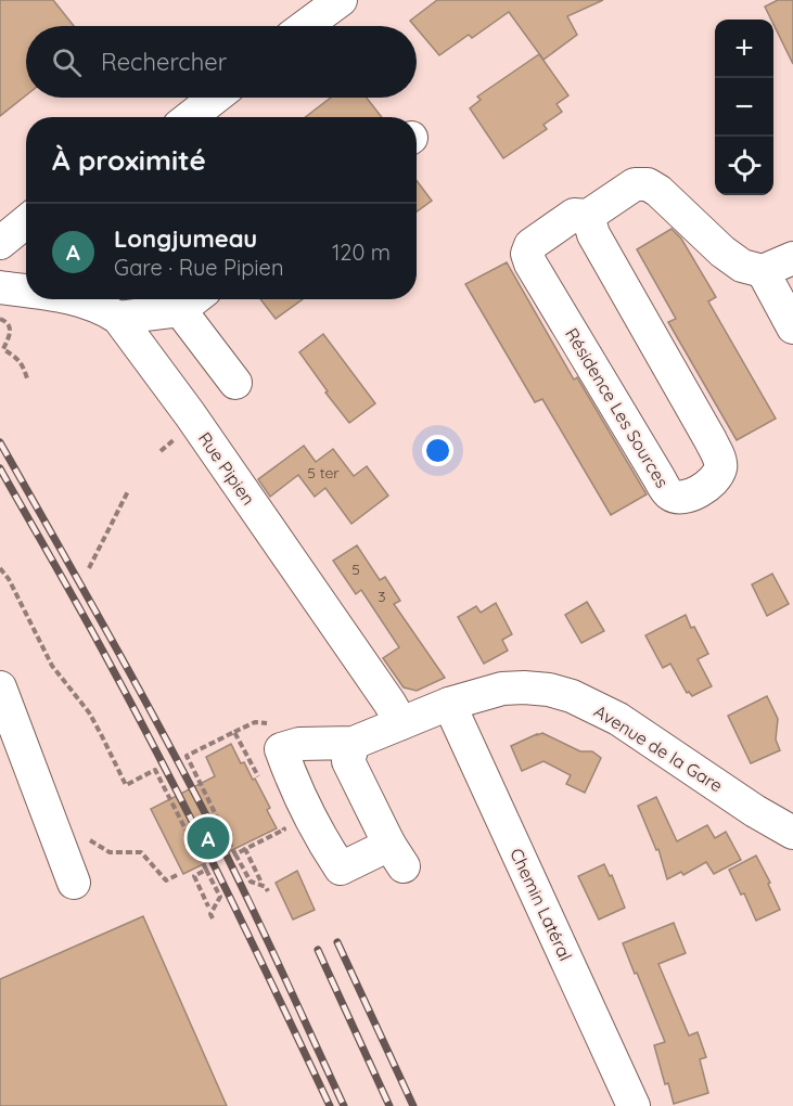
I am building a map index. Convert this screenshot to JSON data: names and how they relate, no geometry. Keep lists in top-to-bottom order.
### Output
{
  "streets": {
    "street": [
      "Résidence Les Sources",
      "Rue Pipien",
      "Avenue de la Gare",
      "Chemin Latéral"
    ]
  },
  "crossings": [
    ["Rue Pipien", "Avenue de la Gare"],
    ["Avenue de la Gare", "Chemin Latéral"]
  ],
  "house_numbers": ["5 ter", "5", "3"],
  "page": {
    "map_buttons": ["+", "−"],
    "search": "Rechercher",
    "heading": "À proximité",
    "list": [
      {
        "mark": "A",
        "name": "Longjumeau",
        "note": "Gare · Rue Pipien",
        "value": "120 m"
      }
    ],
    "pins": "A"
  }
}
